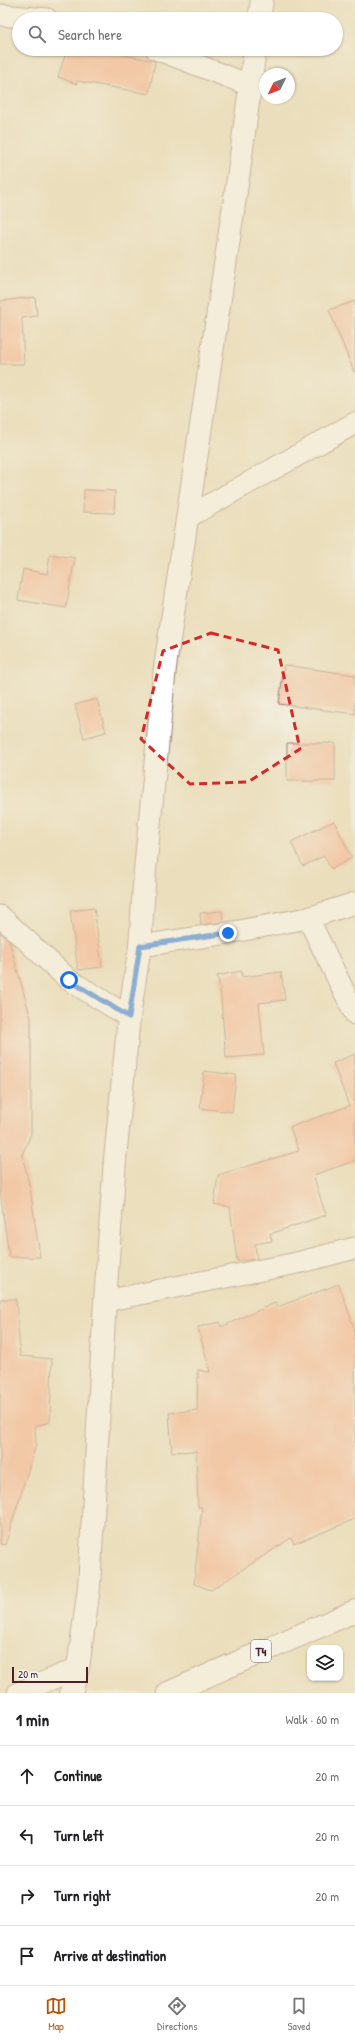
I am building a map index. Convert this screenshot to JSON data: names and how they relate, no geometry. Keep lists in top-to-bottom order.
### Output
{
  "streets": {
    "main road": ["T4"]
  },
  "scale_bar": "20 m",
  "north": "bottom left",
  "page": {
    "search": "Search here",
    "scale": "20 m",
    "heading": ["1 min", "Walk · 60 m"],
    "list": [
      ["Continue", "20 m"],
      ["Turn left", "20 m"],
      ["Turn right", "20 m"],
      "Arrive at destination"
    ],
    "nav": ["Map", "Directions", "Saved"]
  }
}
